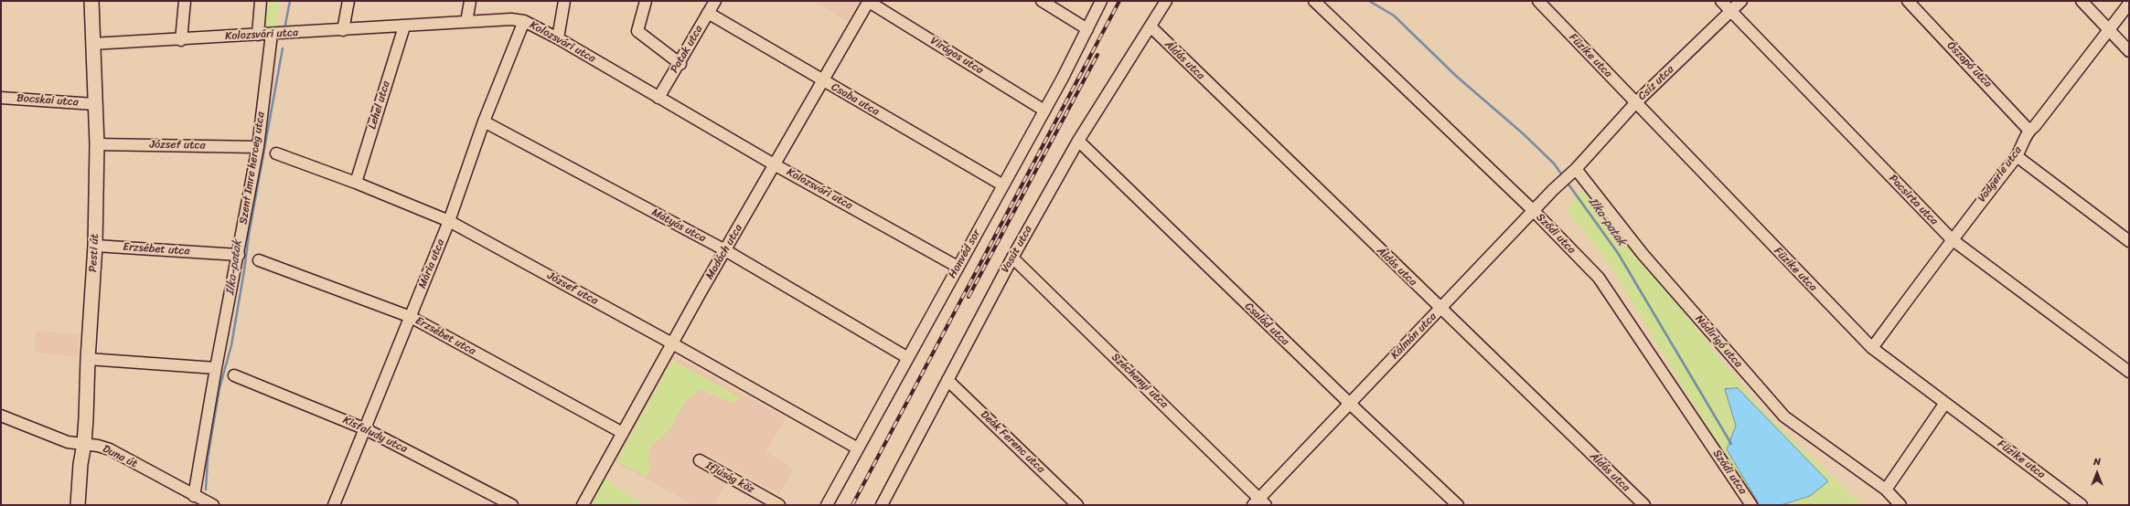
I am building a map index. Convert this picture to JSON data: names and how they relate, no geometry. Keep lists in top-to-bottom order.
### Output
{
  "streets": {
    "main road": ["Pesti út"],
    "street": [
      "Kolozsvári utca",
      "Patak utca",
      "Virágos utca",
      "Füzike utca",
      "Áldás utca",
      "Őszapó utca",
      "Csíz utca",
      "Csaba utca",
      "Bocskai utca",
      "Lehel utca",
      "József utca",
      "Szent Imre herceg utca",
      "Vadgerle utca",
      "Pacsirta utca",
      "Mátyás utca",
      "Sződi utca",
      "Erzsébet utca",
      "Vasút utca",
      "Madách utca",
      "Honvéd sor",
      "Mária utca",
      "Család utca",
      "Kálmán utca",
      "Nádirigó utca",
      "Széchenyi utca",
      "Kisfaludy utca",
      "Deák Ferenc utca",
      "Duna út",
      "Ifjúság köz"
    ]
  },
  "crossings": [
    ["Kolozsvári utca", "Patak utca"],
    ["Kolozsvári utca", "Lehel utca"],
    ["Kolozsvári utca", "Szent Imre herceg utca"],
    ["Kolozsvári utca", "Madách utca"],
    ["Kolozsvári utca", "Pesti út"],
    ["Kolozsvári utca", "Honvéd sor"],
    ["Kolozsvári utca", "Mária utca"],
    ["Patak utca", "Csaba utca"],
    ["Virágos utca", "Madách utca"],
    ["Virágos utca", "Honvéd sor"],
    ["Füzike utca", "Csíz utca"],
    ["Füzike utca", "Vadgerle utca"],
    ["Áldás utca", "Vasút utca"],
    ["Áldás utca", "Kálmán utca"],
    ["Őszapó utca", "Vadgerle utca"],
    ["Csíz utca", "Pacsirta utca"],
    ["Csíz utca", "Kálmán utca"],
    ["Csíz utca", "Nádirigó utca"],
    ["Csaba utca", "Madách utca"],
    ["Csaba utca", "Honvéd sor"],
    ["Bocskai utca", "Pesti út"],
    ["Lehel utca", "József utca"],
    ["József utca", "Szent Imre herceg utca"],
    ["József utca", "Madách utca"],
    ["József utca", "Pesti út"],
    ["József utca", "Honvéd sor"],
    ["József utca", "Mária utca"],
    ["Szent Imre herceg utca", "Erzsébet utca"],
    ["Szent Imre herceg utca", "Duna út"],
    ["Vadgerle utca", "Pacsirta utca"],
    ["Mátyás utca", "Madách utca"],
    ["Mátyás utca", "Honvéd sor"],
    ["Mátyás utca", "Mária utca"],
    ["Sződi utca", "Kálmán utca"],
    ["Erzsébet utca", "Madách utca"],
    ["Erzsébet utca", "Pesti út"],
    ["Erzsébet utca", "Mária utca"],
    ["Vasút utca", "Család utca"],
    ["Vasút utca", "Széchenyi utca"],
    ["Vasút utca", "Deák Ferenc utca"],
    ["Pesti út", "Duna út"],
    ["Mária utca", "Kisfaludy utca"],
    ["Család utca", "Kálmán utca"],
    ["Kálmán utca", "Nádirigó utca"],
    ["Kálmán utca", "Széchenyi utca"]
  ],
  "water": ["Ilka-patak"],
  "north": "top"
}
